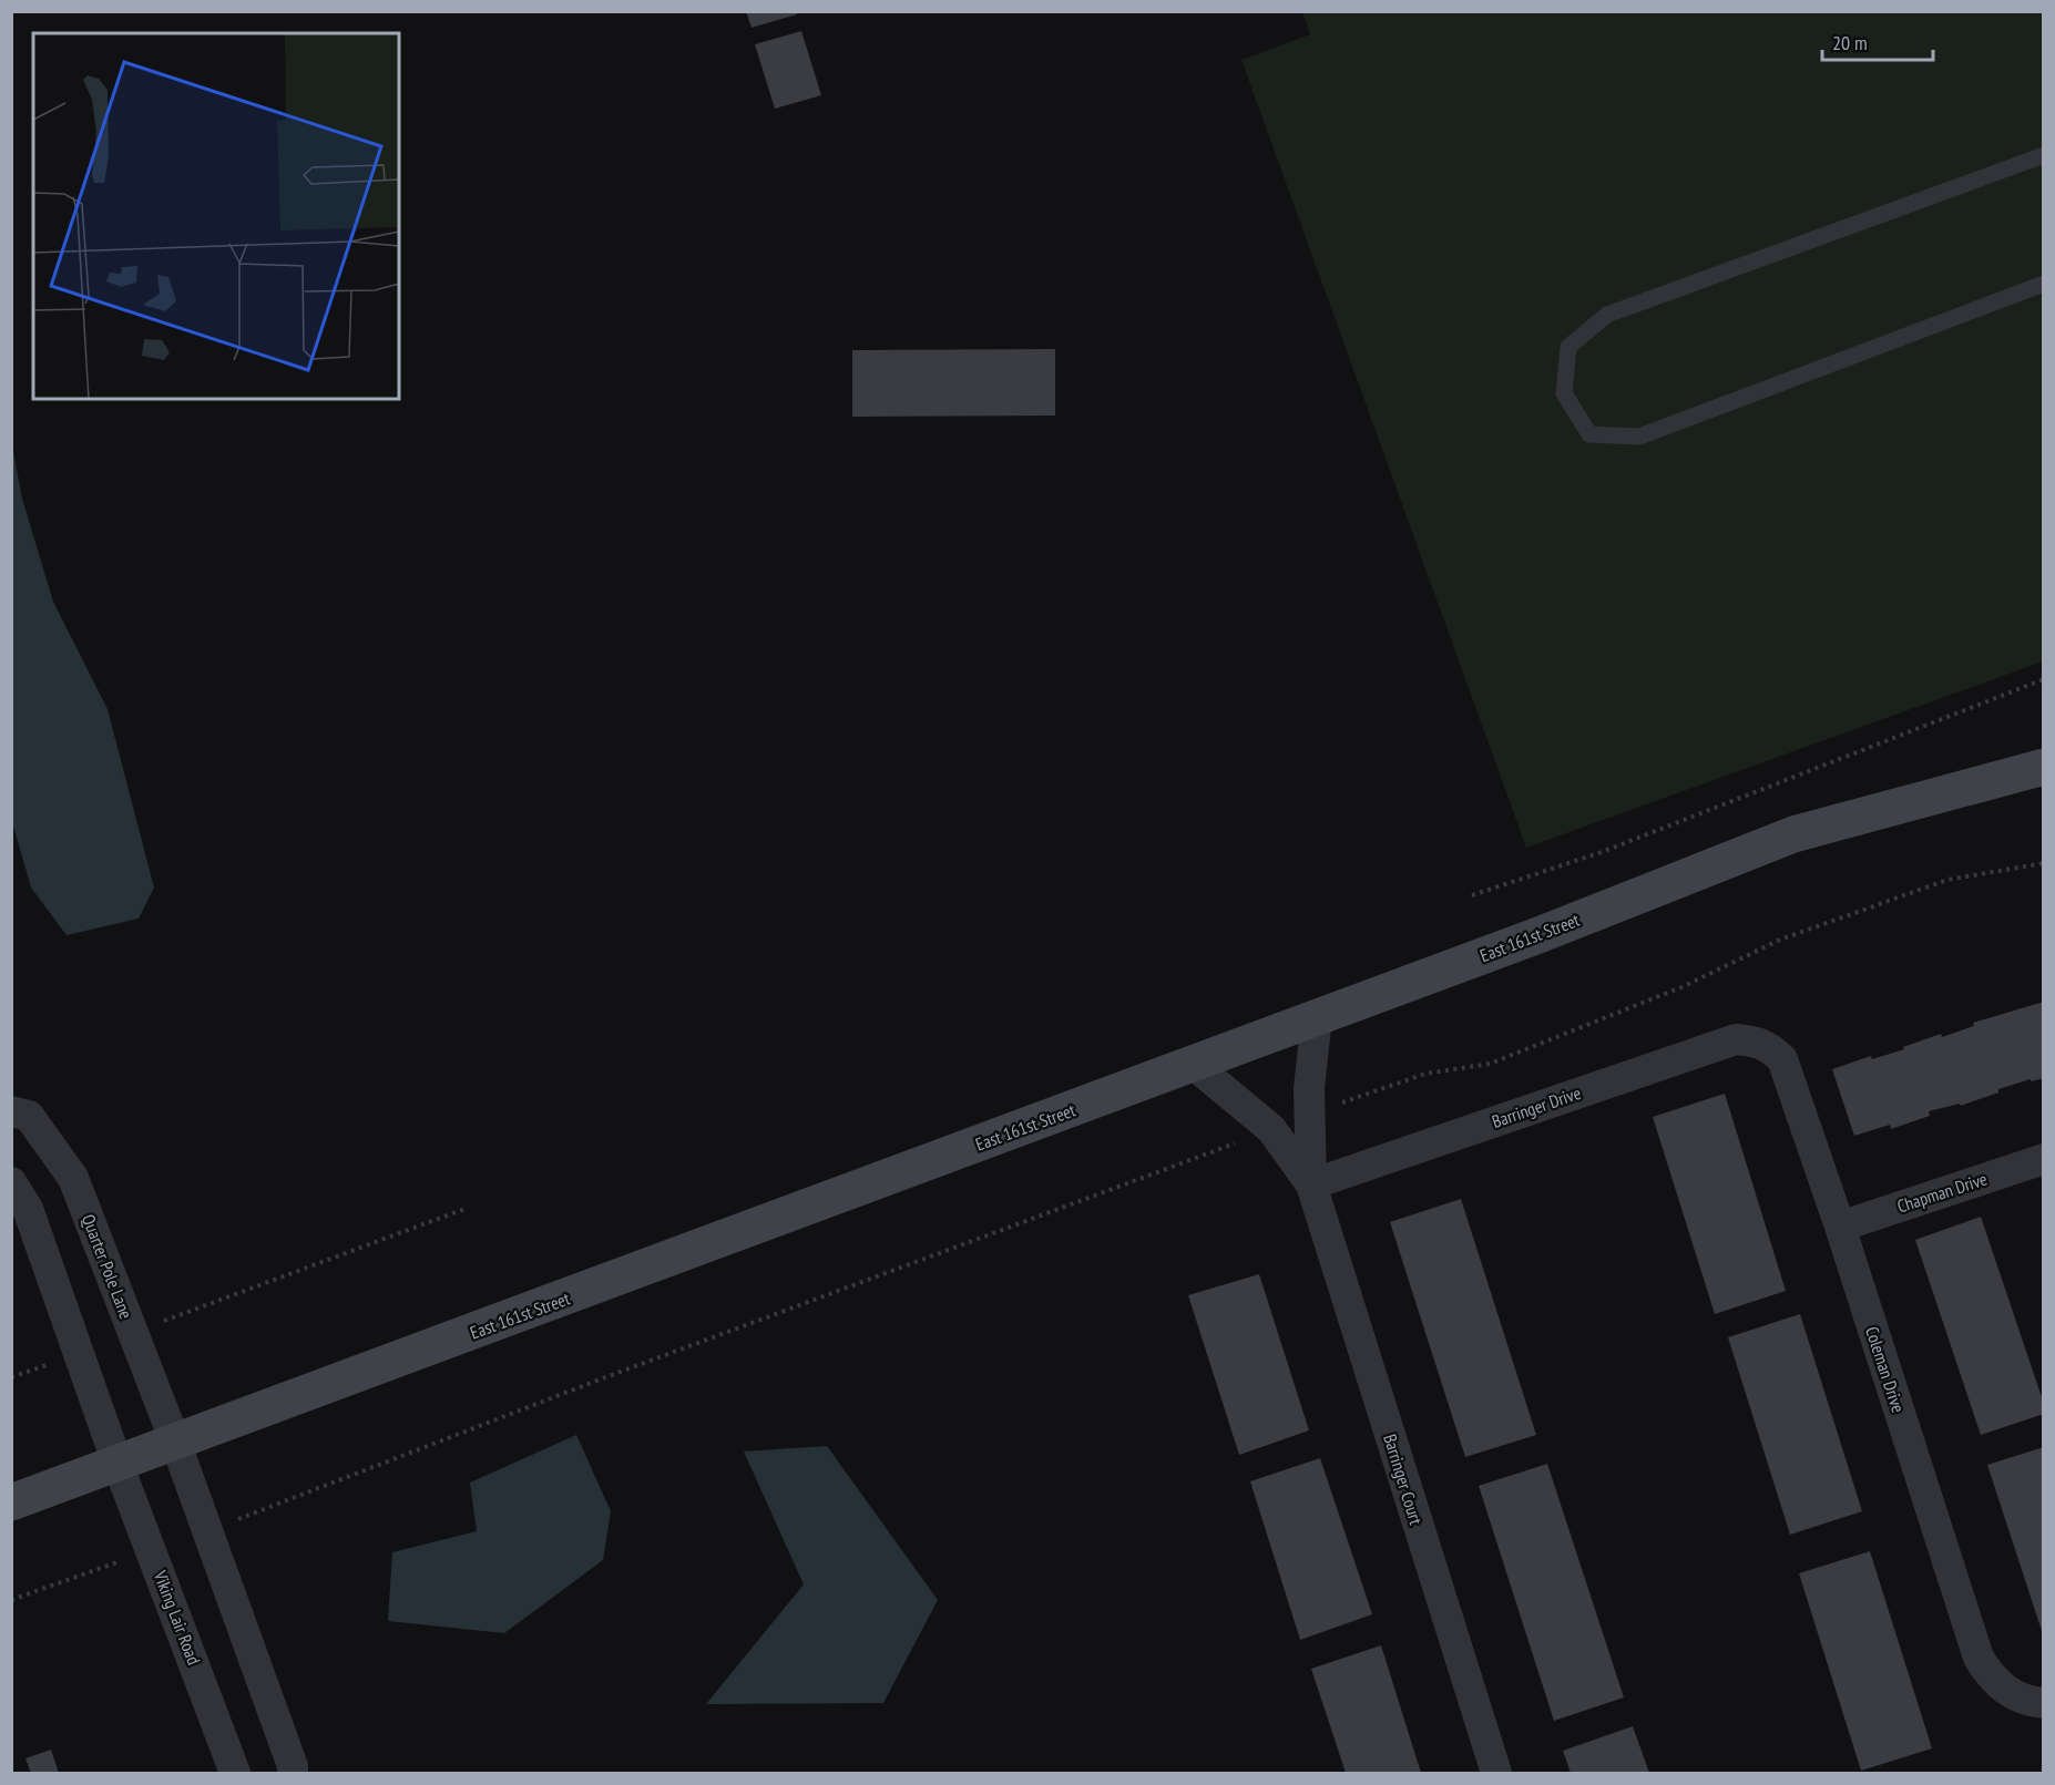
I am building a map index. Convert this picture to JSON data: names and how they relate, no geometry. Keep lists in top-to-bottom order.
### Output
{
  "streets": {
    "street": [
      "East 161st Street",
      "Barringer Drive",
      "Chapman Drive",
      "Quarter Pole Lane",
      "Coleman Drive",
      "Barringer Court",
      "Viking Lair Road"
    ]
  },
  "crossings": [
    ["East 161st Street", "Quarter Pole Lane"],
    ["East 161st Street", "Barringer Court"],
    ["East 161st Street", "Viking Lair Road"],
    ["Barringer Drive", "Coleman Drive"],
    ["Barringer Drive", "Barringer Court"],
    ["Chapman Drive", "Coleman Drive"]
  ],
  "scale_bar": "20 m"
}
